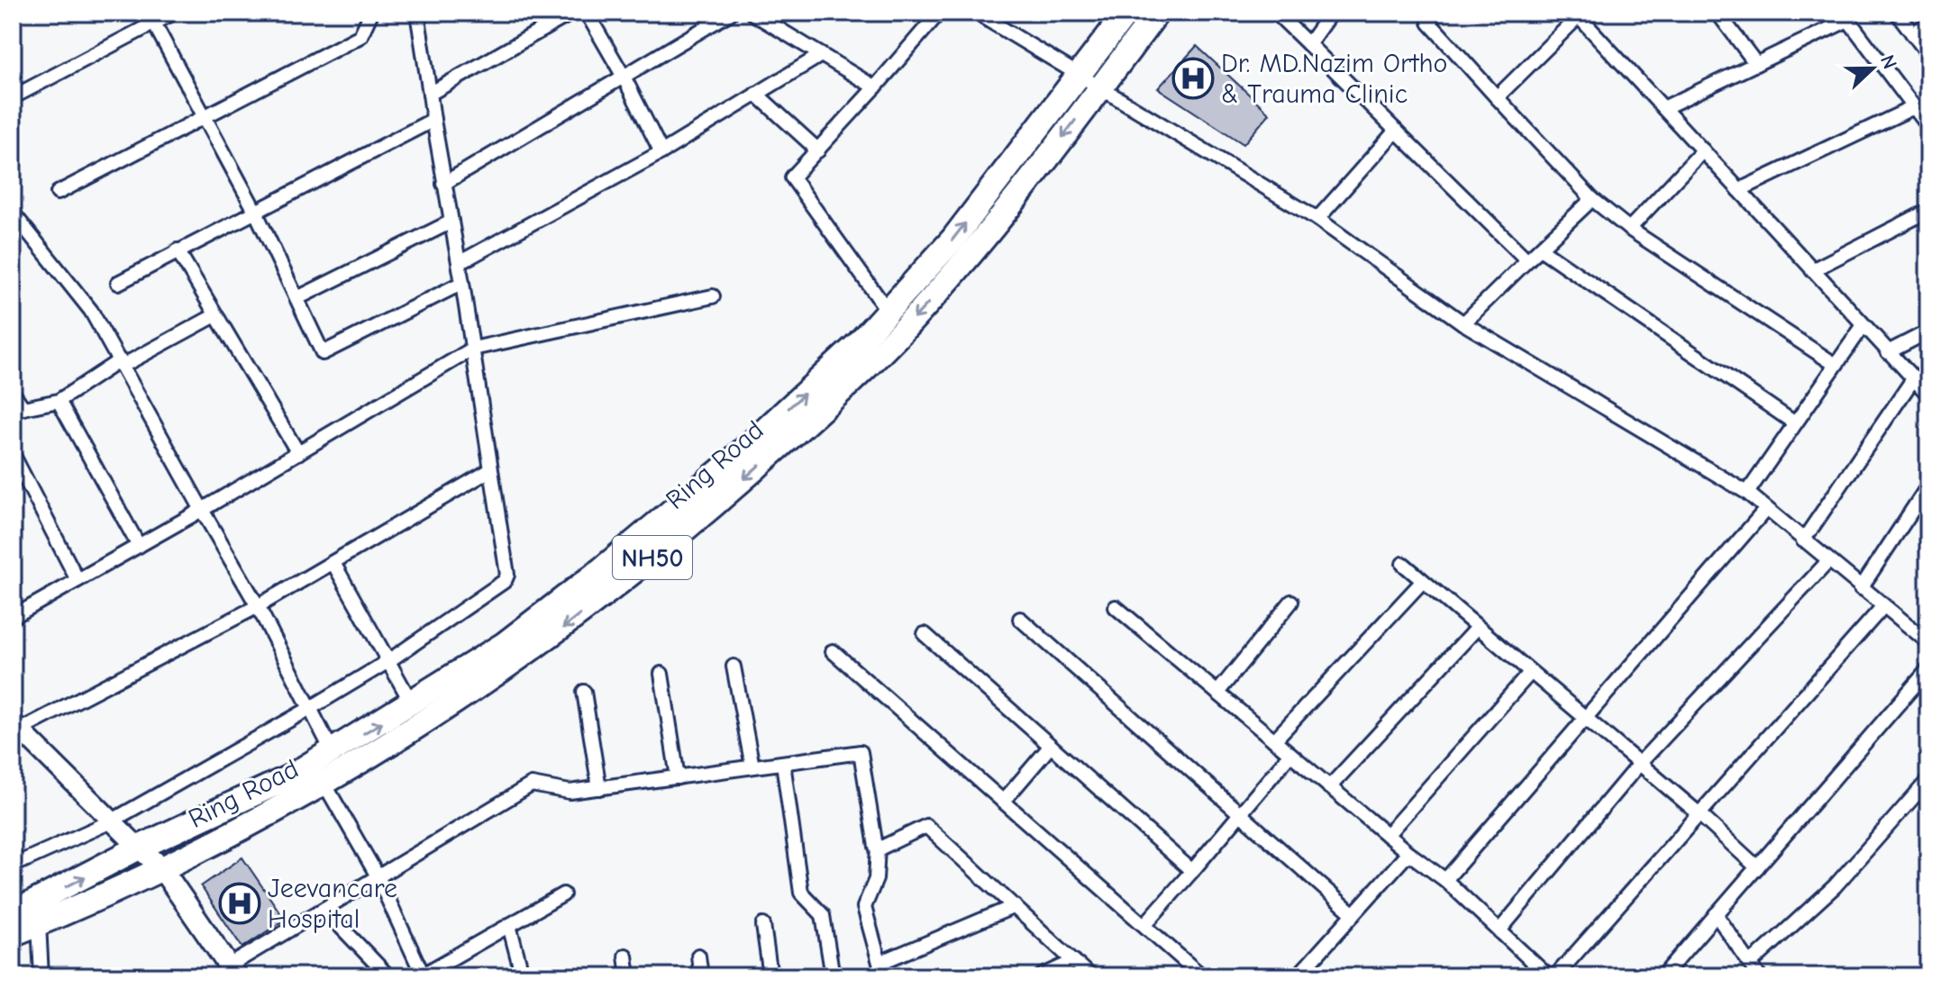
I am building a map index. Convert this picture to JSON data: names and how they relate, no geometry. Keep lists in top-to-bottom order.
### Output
{
  "streets": {
    "highway": ["Ring Road", "NH50"]
  },
  "places": {
    "hospital": ["Dr. MD.Nazim Ortho & Trauma Clinic", "Jeevancare Hospital"]
  },
  "north": "right"
}
